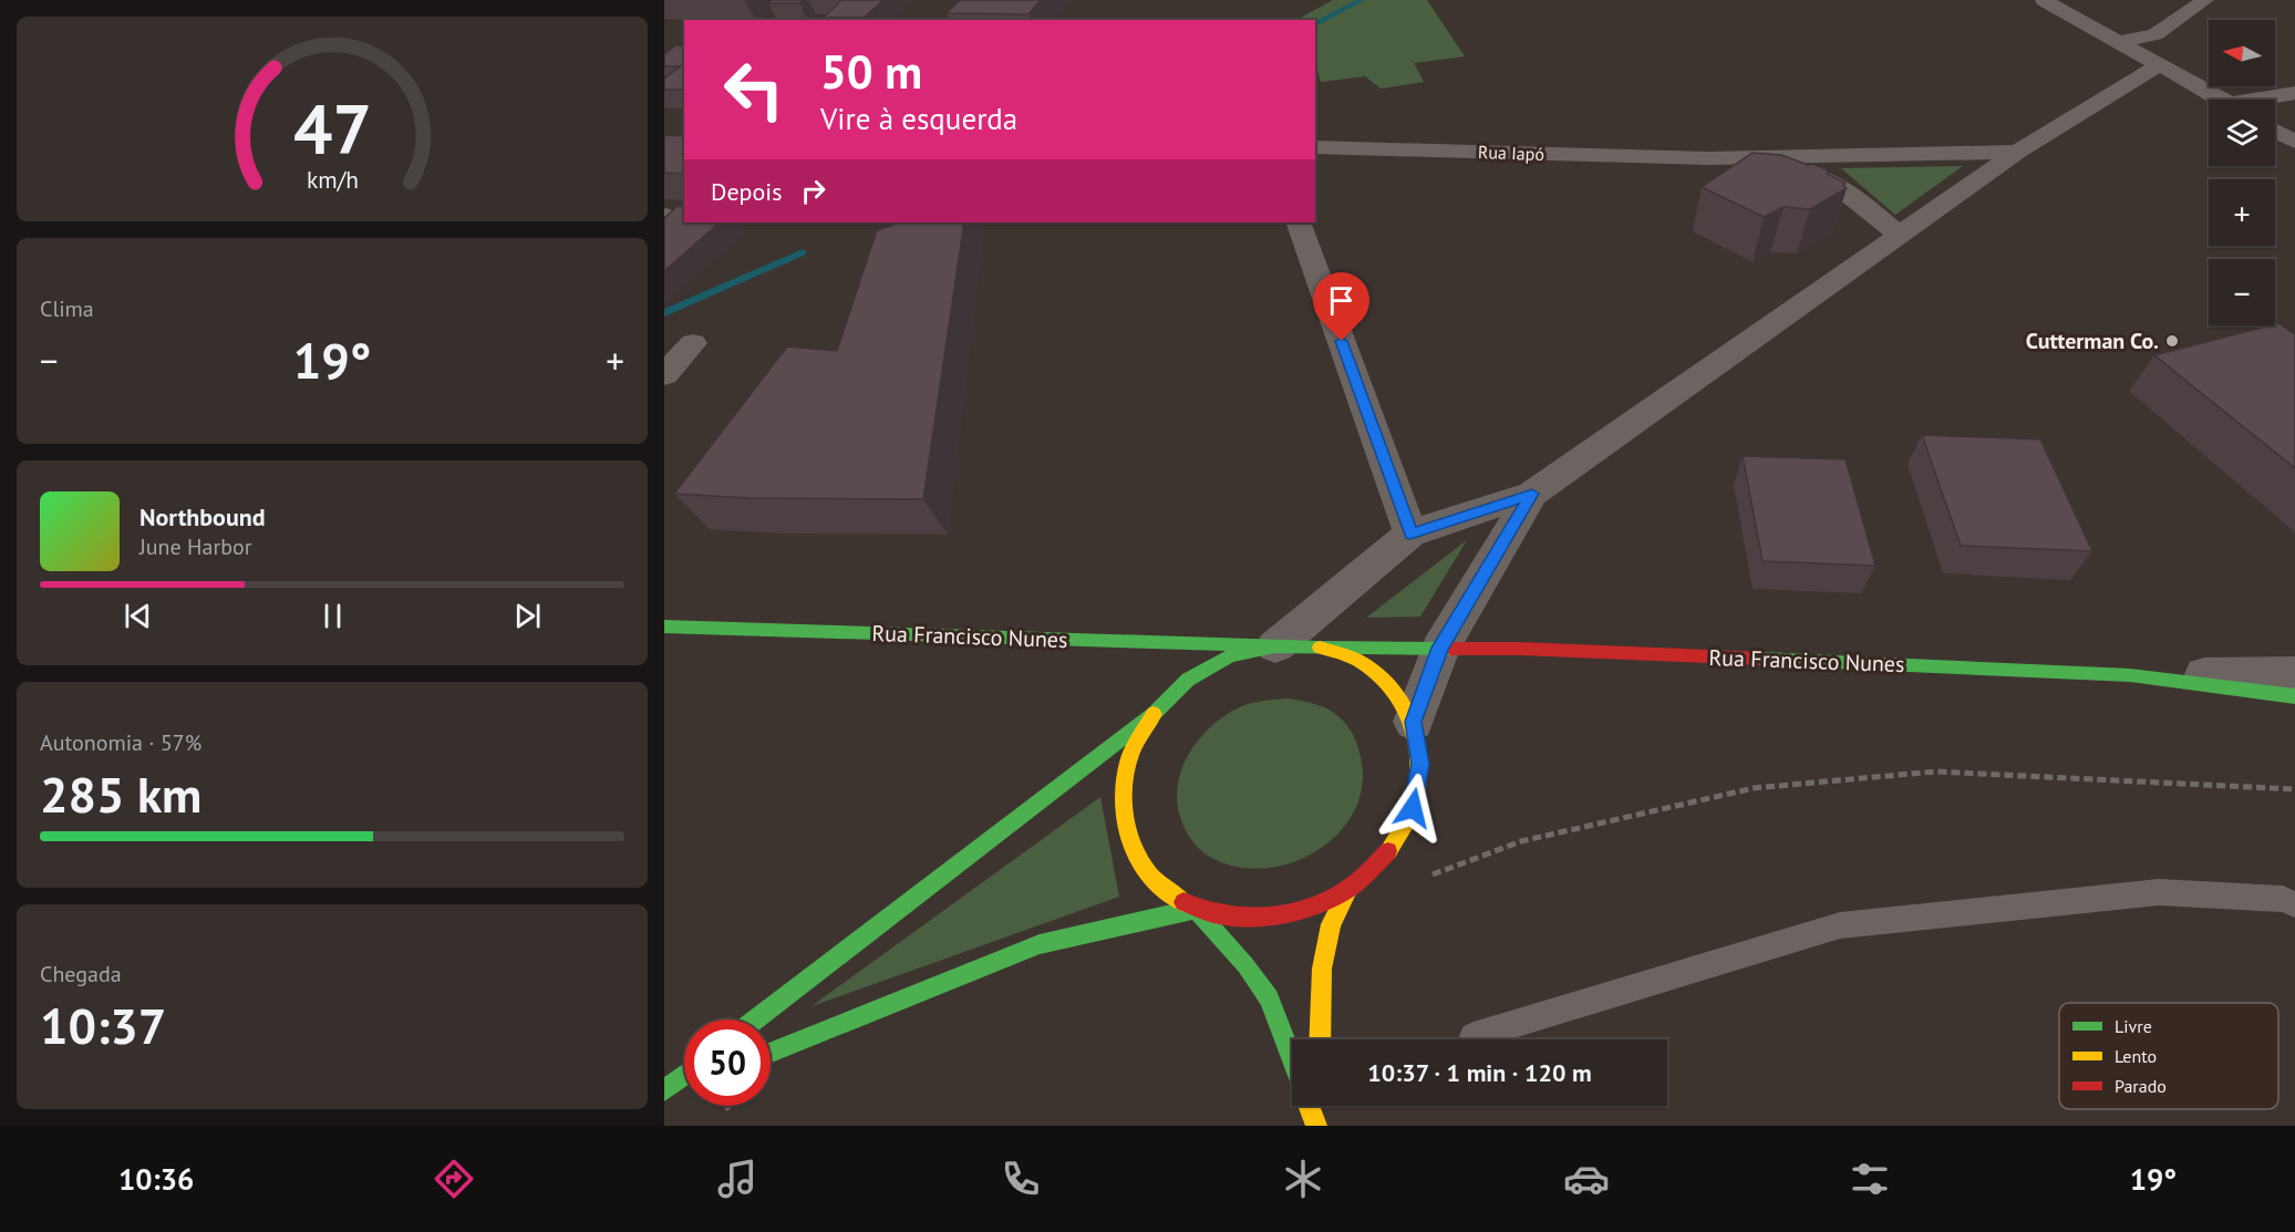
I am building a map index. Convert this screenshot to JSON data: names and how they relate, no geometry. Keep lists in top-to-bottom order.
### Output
{
  "streets": {
    "main road": ["Rua Francisco Nunes"],
    "street": ["Rua Iapó"]
  },
  "places": ["Cutterman Co."],
  "legend": ["Livre", "Lento", "Parado"],
  "north": "left",
  "page": {
    "map_buttons": ["+", "−"],
    "turn": ["50 m", "Vire à esquerda"],
    "then": "Depois",
    "tile": [
      "Clima",
      ["Autonomia · 57%", "285 km"],
      ["Chegada", "10:37"]
    ],
    "heat": ["−", "19°", "+"],
    "song": ["Northbound", "June Harbor"],
    "limit": "50",
    "trip": "10:37 · 1 min · 120 m",
    "tabs": ["10:36", "19°"],
    "gauge": ["47", "km/h"]
  }
}
